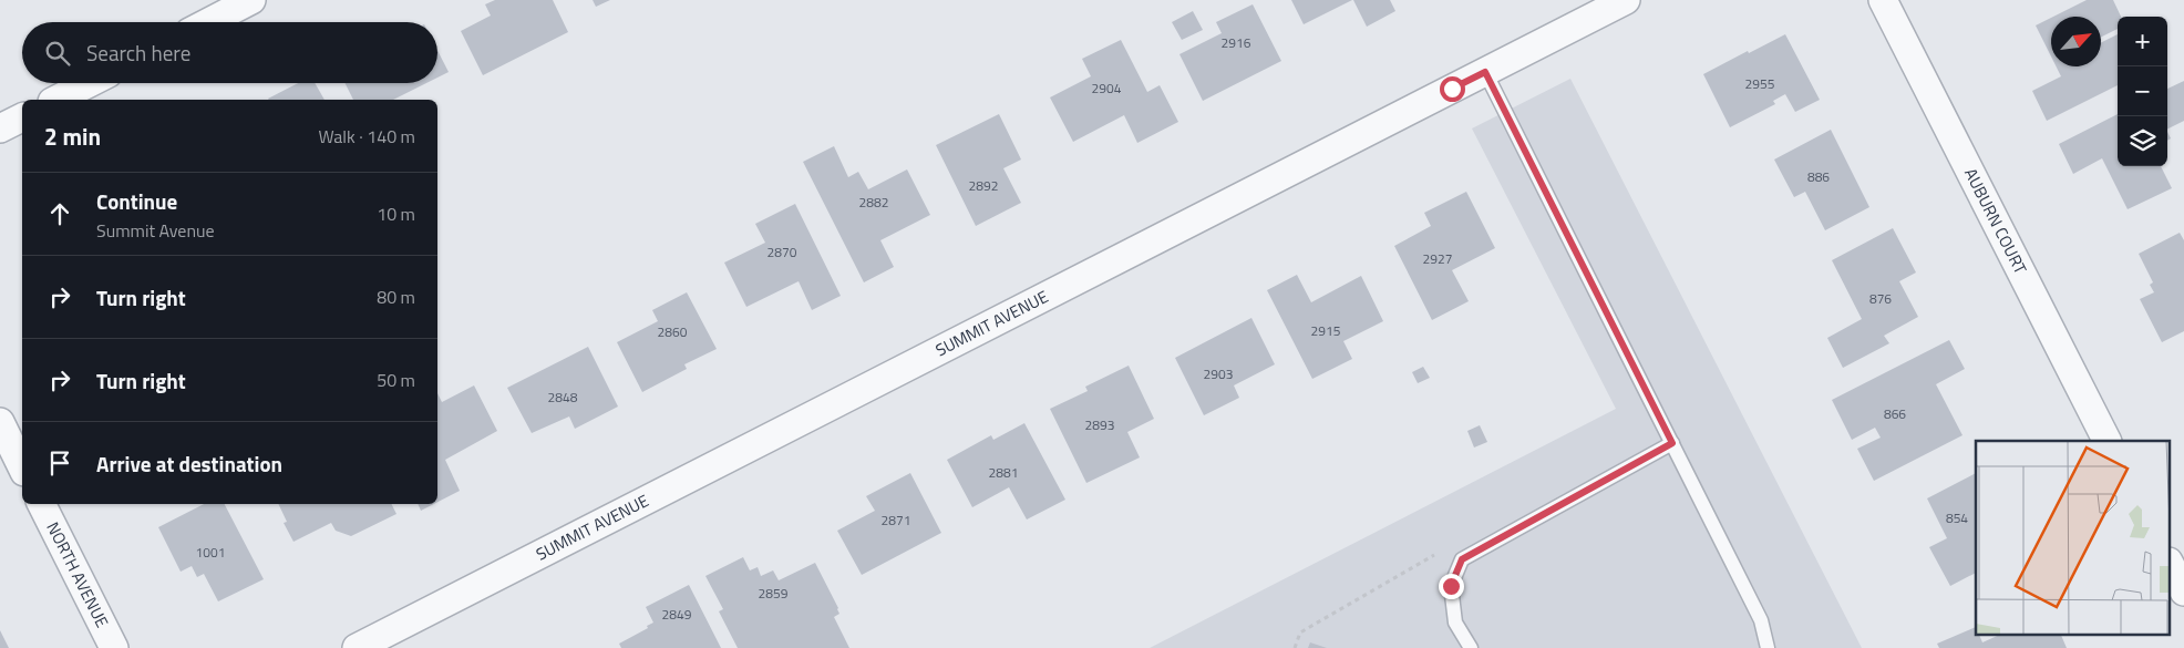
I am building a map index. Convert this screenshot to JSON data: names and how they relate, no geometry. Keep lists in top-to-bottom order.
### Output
{
  "streets": {
    "street": ["AUBURN COURT", "SUMMIT AVENUE", "NORTH AVENUE"]
  },
  "house_numbers": [
    "2916",
    "2955",
    "2904",
    "886",
    "2892",
    "2882",
    "2870",
    "2927",
    "876",
    "2915",
    "2860",
    "2903",
    "2848",
    "866",
    "2893",
    "2881",
    "854",
    "2871",
    "1001",
    "2859",
    "2849"
  ],
  "north": "top right",
  "page": {
    "map_buttons": ["+", "−"],
    "search": "Search here",
    "heading": ["2 min", "Walk · 140 m"],
    "list": [
      ["Continue", "Summit Avenue", "10 m"],
      ["Turn right", "80 m"],
      ["Turn right", "50 m"],
      "Arrive at destination"
    ]
  }
}
